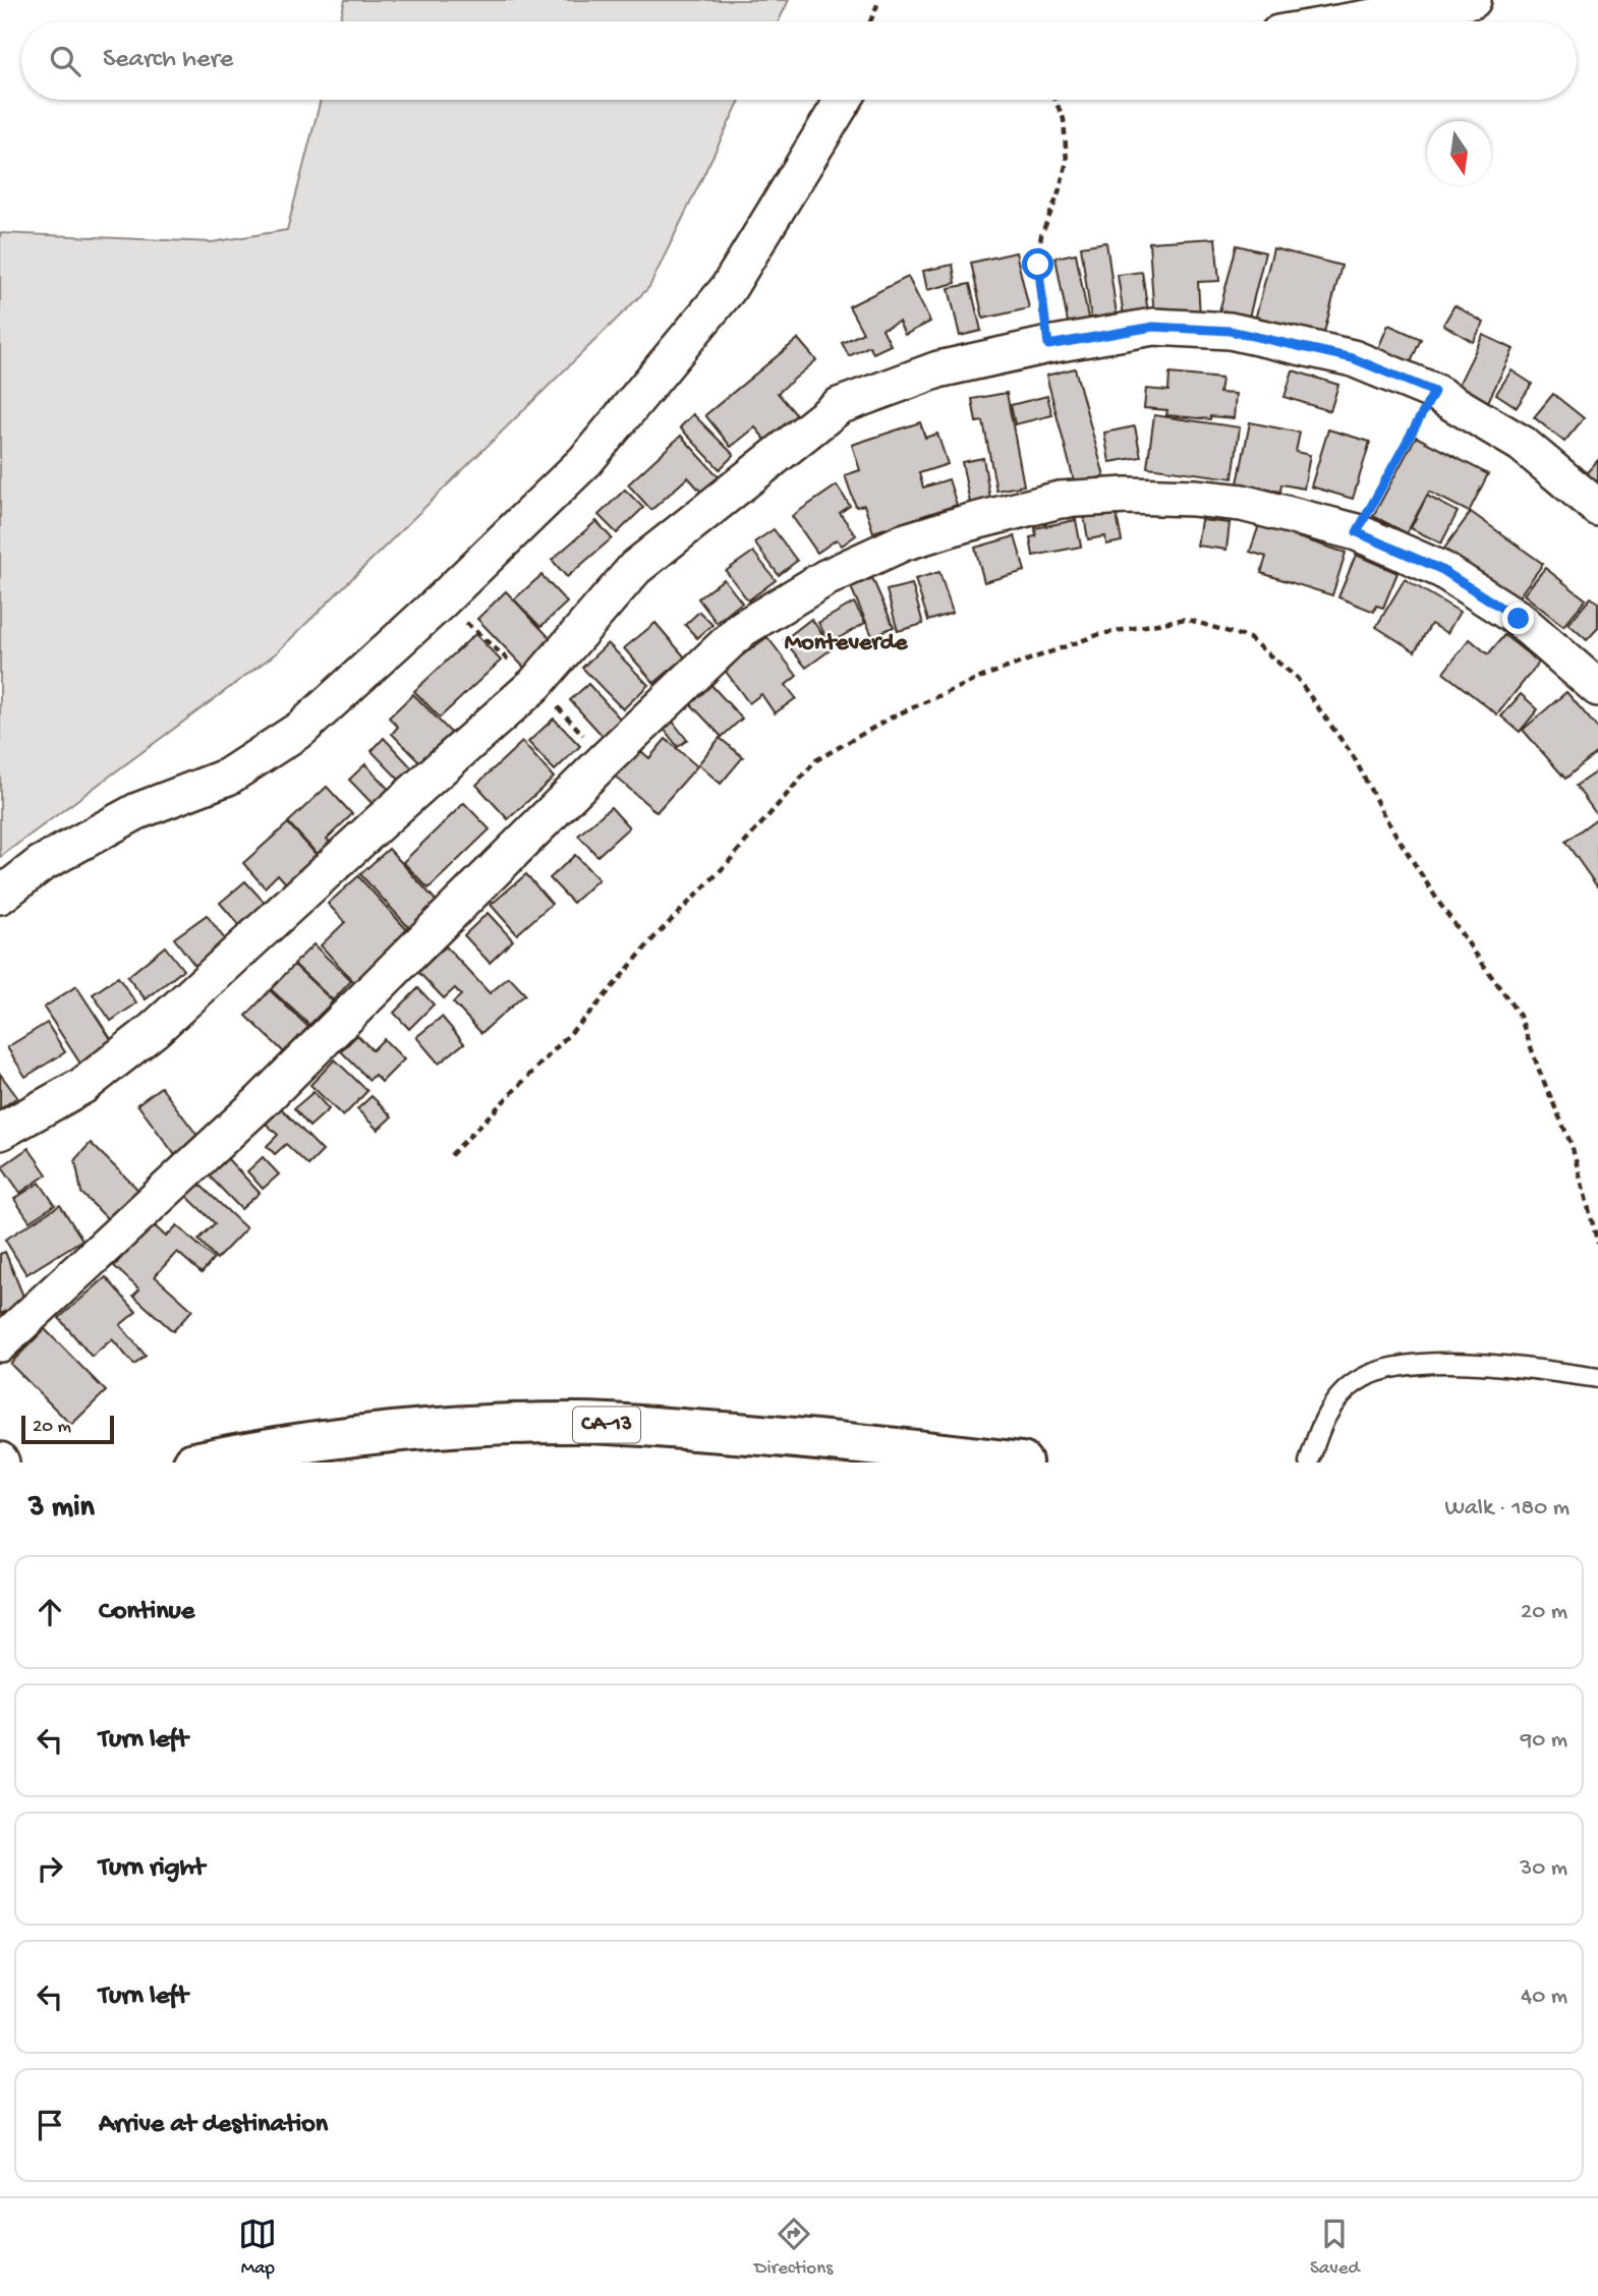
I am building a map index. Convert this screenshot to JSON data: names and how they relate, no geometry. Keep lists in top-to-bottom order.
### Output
{
  "streets": {
    "highway": ["CA-13"]
  },
  "districts": ["Monteverde"],
  "scale_bar": "20 m",
  "north": "bottom",
  "page": {
    "search": "Search here",
    "scale": "20 m",
    "heading": ["3 min", "Walk · 180 m"],
    "list": [
      ["Continue", "20 m"],
      ["Turn left", "90 m"],
      ["Turn right", "30 m"],
      ["Turn left", "40 m"],
      "Arrive at destination"
    ],
    "nav": ["Map", "Directions", "Saved"]
  }
}
